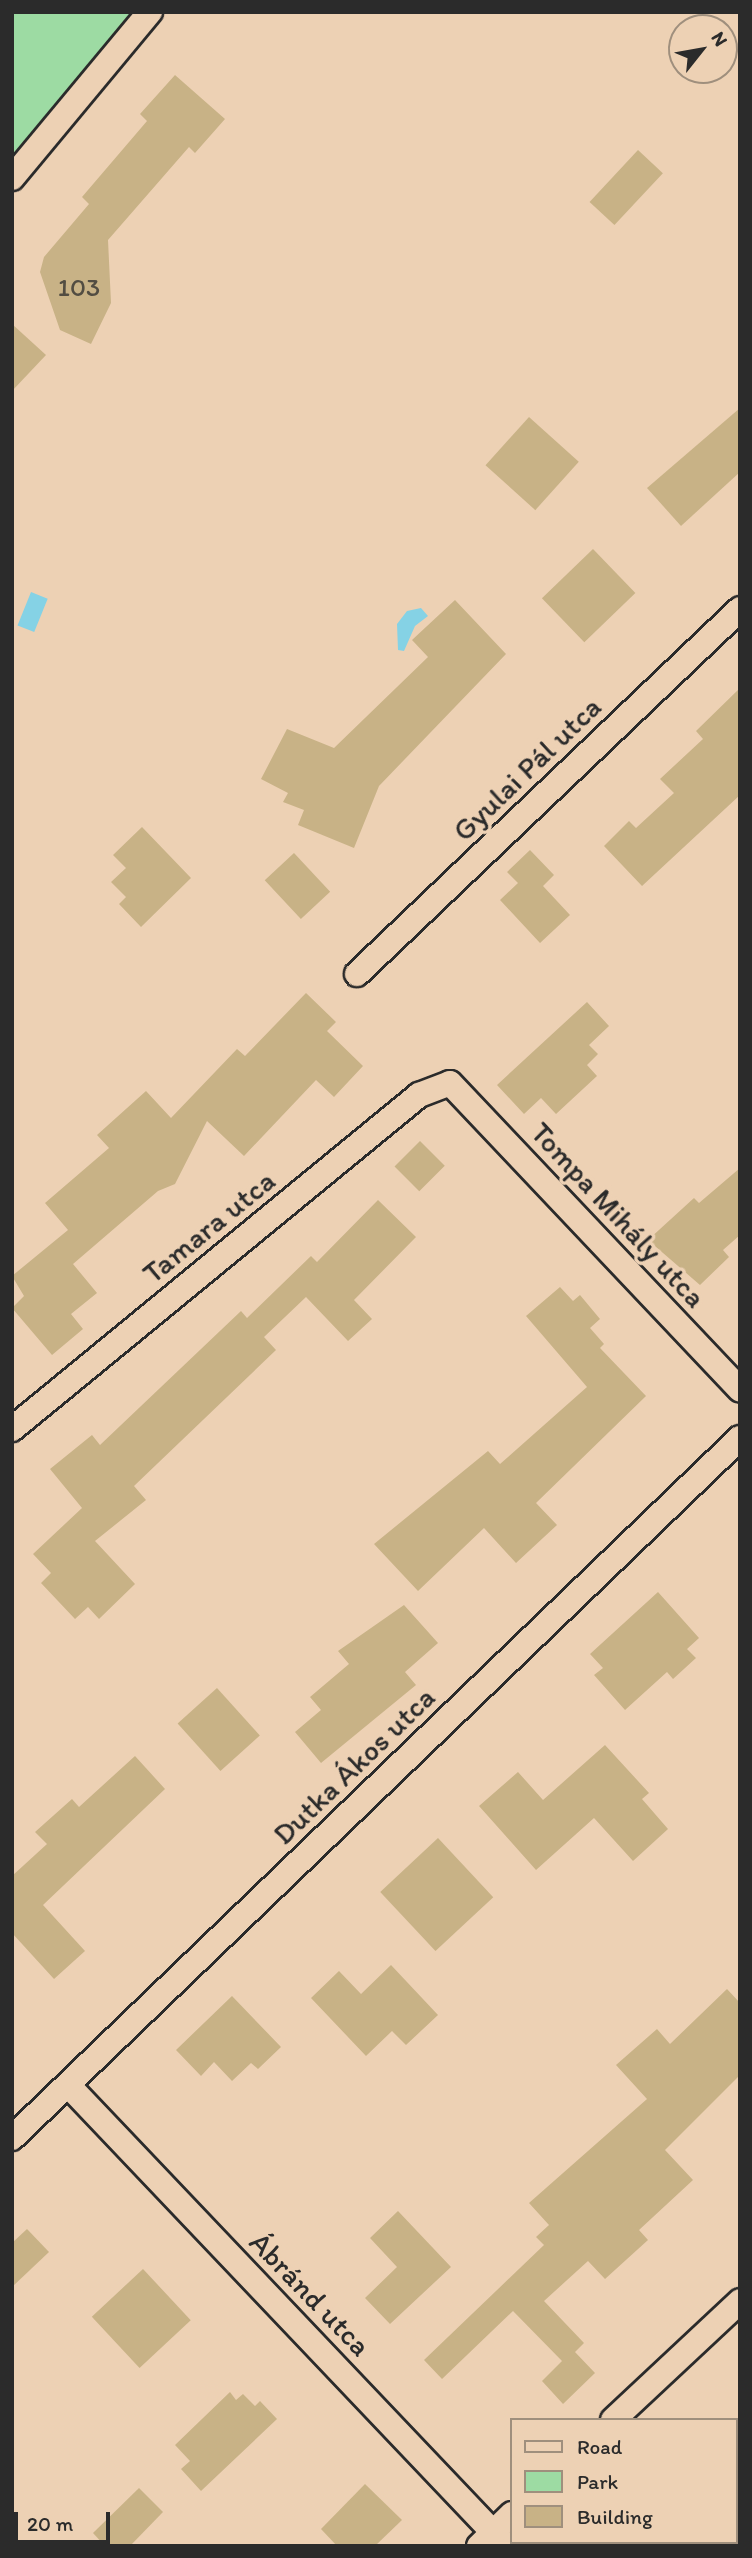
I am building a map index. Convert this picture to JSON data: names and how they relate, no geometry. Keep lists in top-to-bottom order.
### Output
{
  "streets": {
    "street": [
      "Gyulai Pál utca",
      "Tompa Mihály utca",
      "Tamara utca",
      "Dutka Ákos utca",
      "Ábránd utca"
    ]
  },
  "crossings": [
    ["Tompa Mihály utca", "Tamara utca"],
    ["Dutka Ákos utca", "Ábránd utca"]
  ],
  "house_numbers": ["103"],
  "legend": ["Road", "Park", "Building"],
  "scale_bar": "20 m",
  "north": "top right"
}
